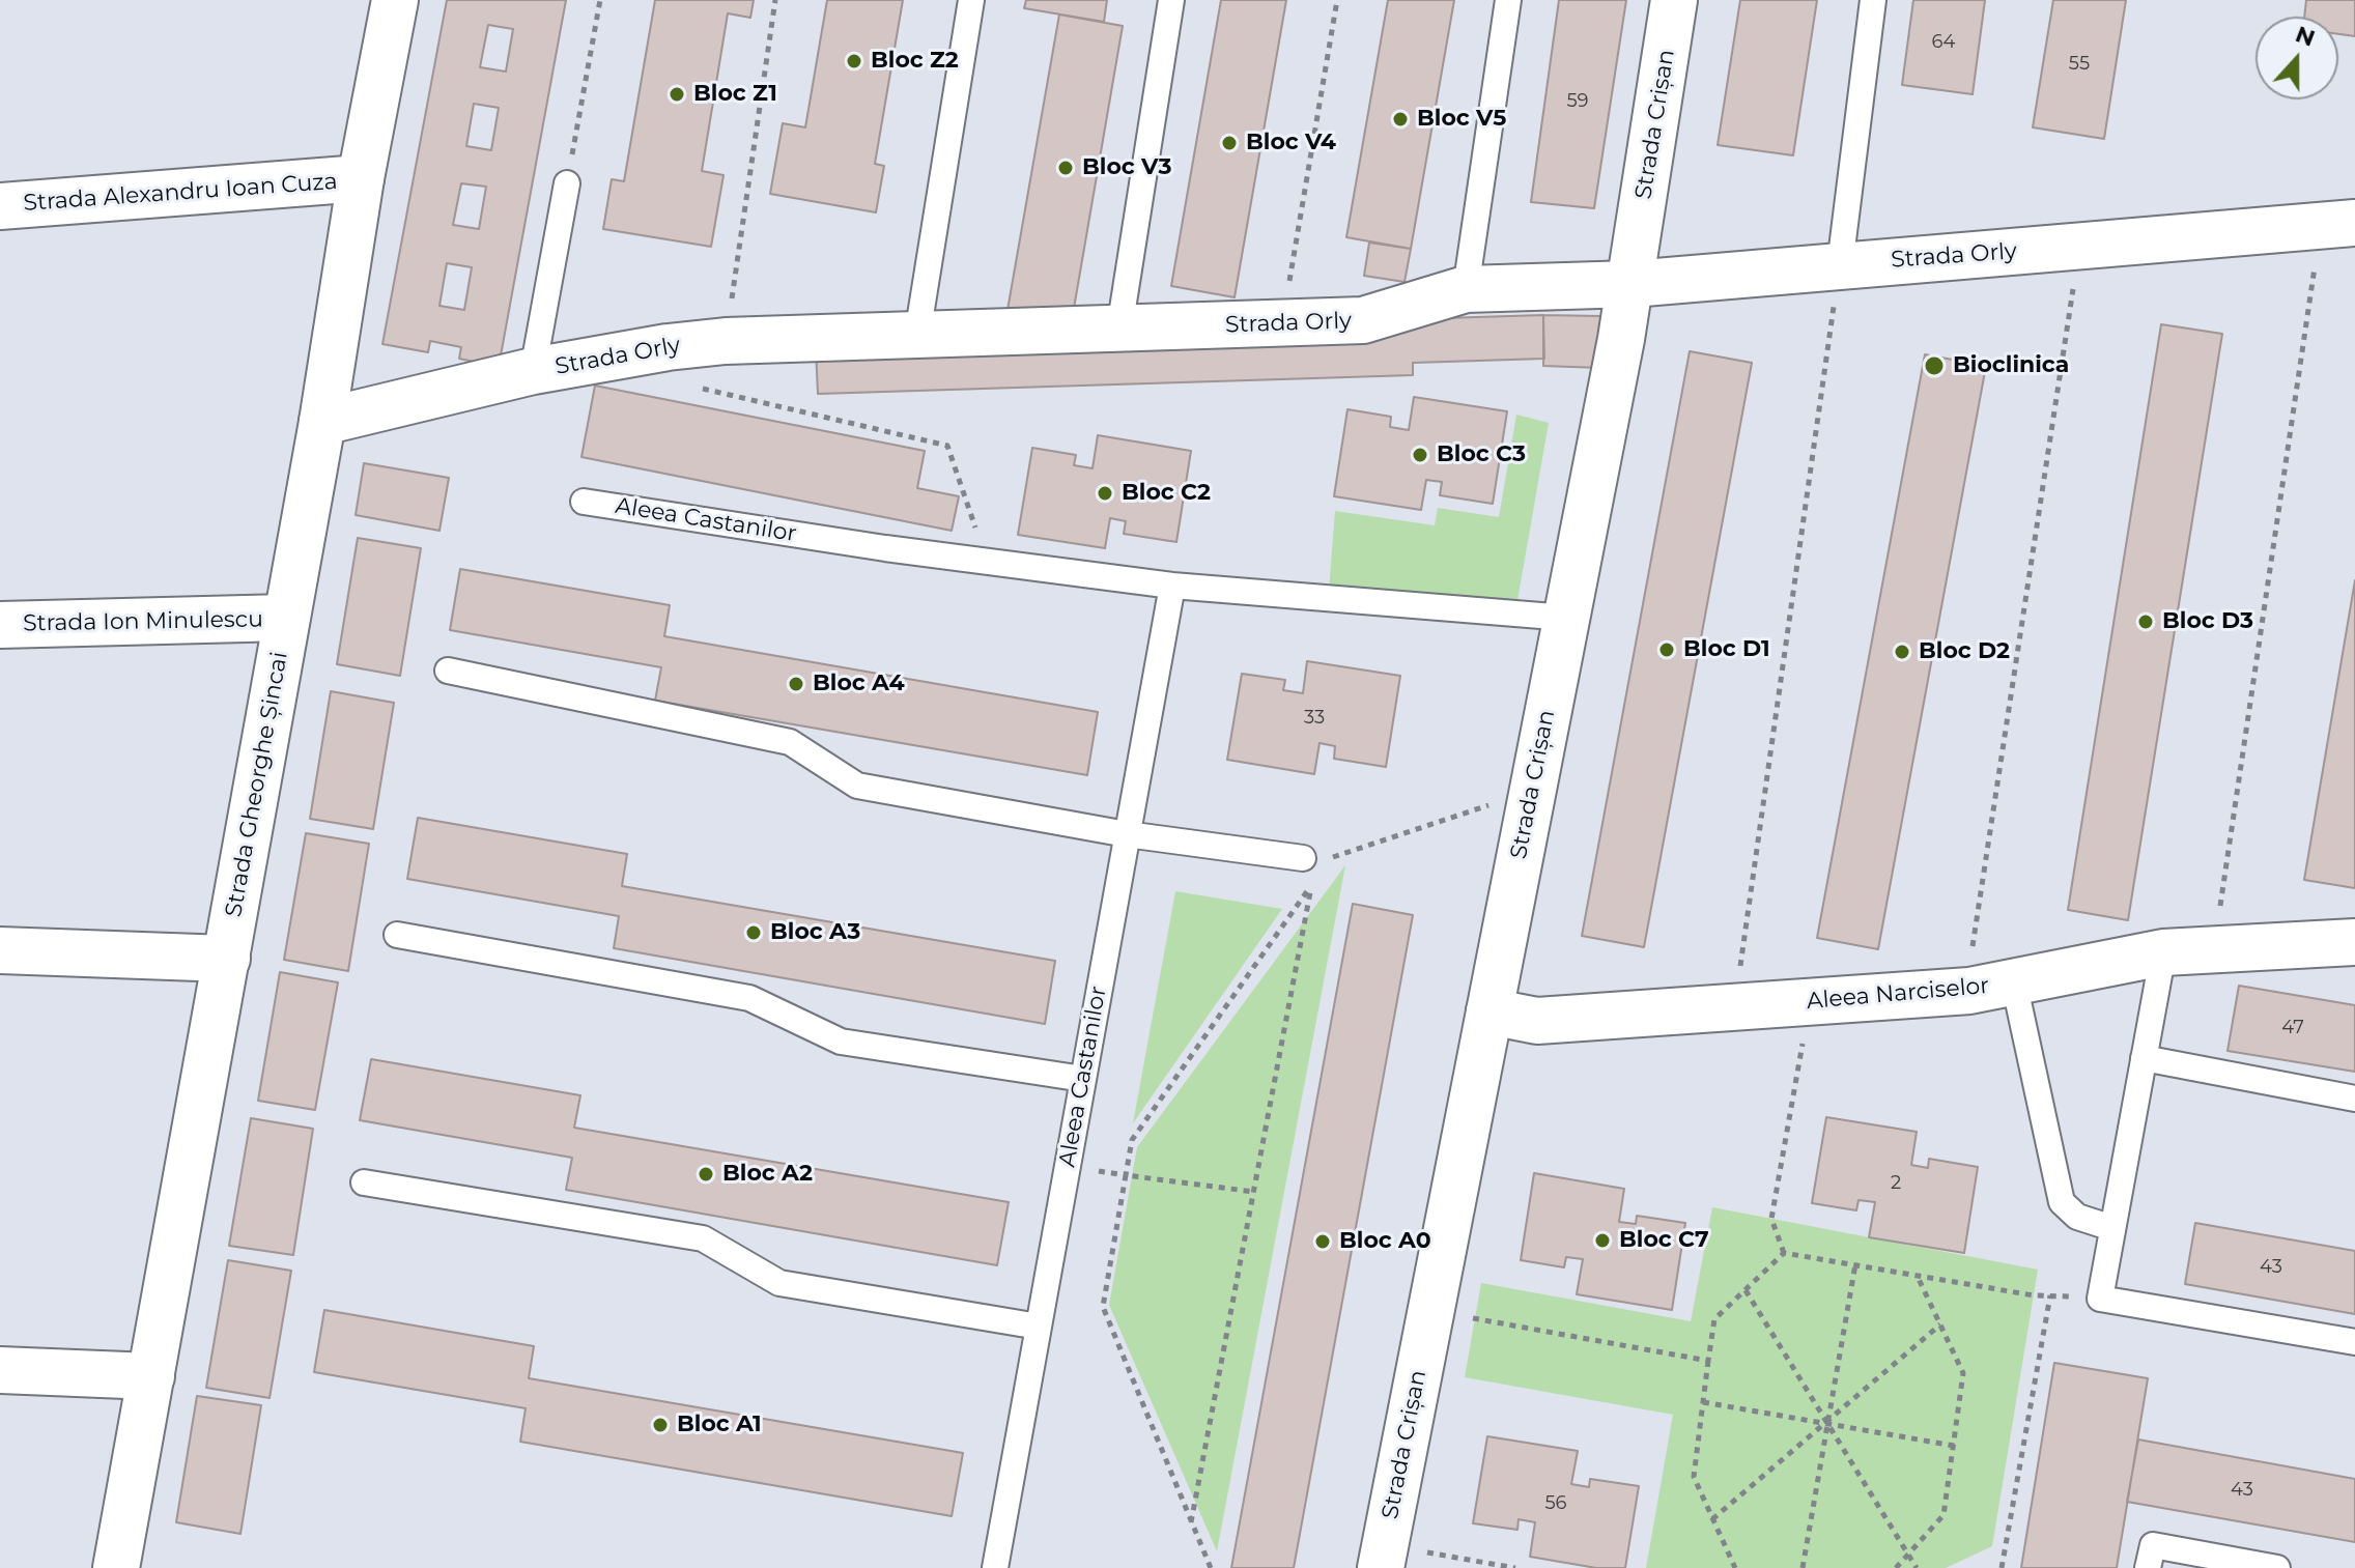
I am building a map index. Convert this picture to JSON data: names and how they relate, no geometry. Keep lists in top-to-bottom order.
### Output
{
  "streets": {
    "street": [
      "Strada Crișan",
      "Strada Alexandru Ioan Cuza",
      "Strada Orly",
      "Strada Ion Minulescu",
      "Strada Gheorghe Șincai",
      "Aleea Narciselor"
    ],
    "lane": ["Aleea Castanilor"]
  },
  "crossings": [
    ["Strada Crișan", "Strada Orly"],
    ["Strada Crișan", "Aleea Castanilor"],
    ["Strada Crișan", "Aleea Narciselor"],
    ["Strada Alexandru Ioan Cuza", "Strada Gheorghe Șincai"],
    ["Strada Orly", "Strada Gheorghe Șincai"],
    ["Strada Ion Minulescu", "Strada Gheorghe Șincai"]
  ],
  "places": [
    "Bloc Z2",
    "Bloc Z1",
    "Bloc V5",
    "Bloc V4",
    "Bloc V3",
    "Bioclinica",
    "Bloc C3",
    "Bloc C2",
    "Bloc D3",
    "Bloc D1",
    "Bloc D2",
    "Bloc A4",
    "Bloc A3",
    "Bloc A2",
    "Bloc C7",
    "Bloc A0",
    "Bloc A1"
  ],
  "house_numbers": [
    "64",
    "55",
    "59",
    "33",
    "47",
    "2",
    "43",
    "43",
    "56"
  ],
  "north": "top"
}
